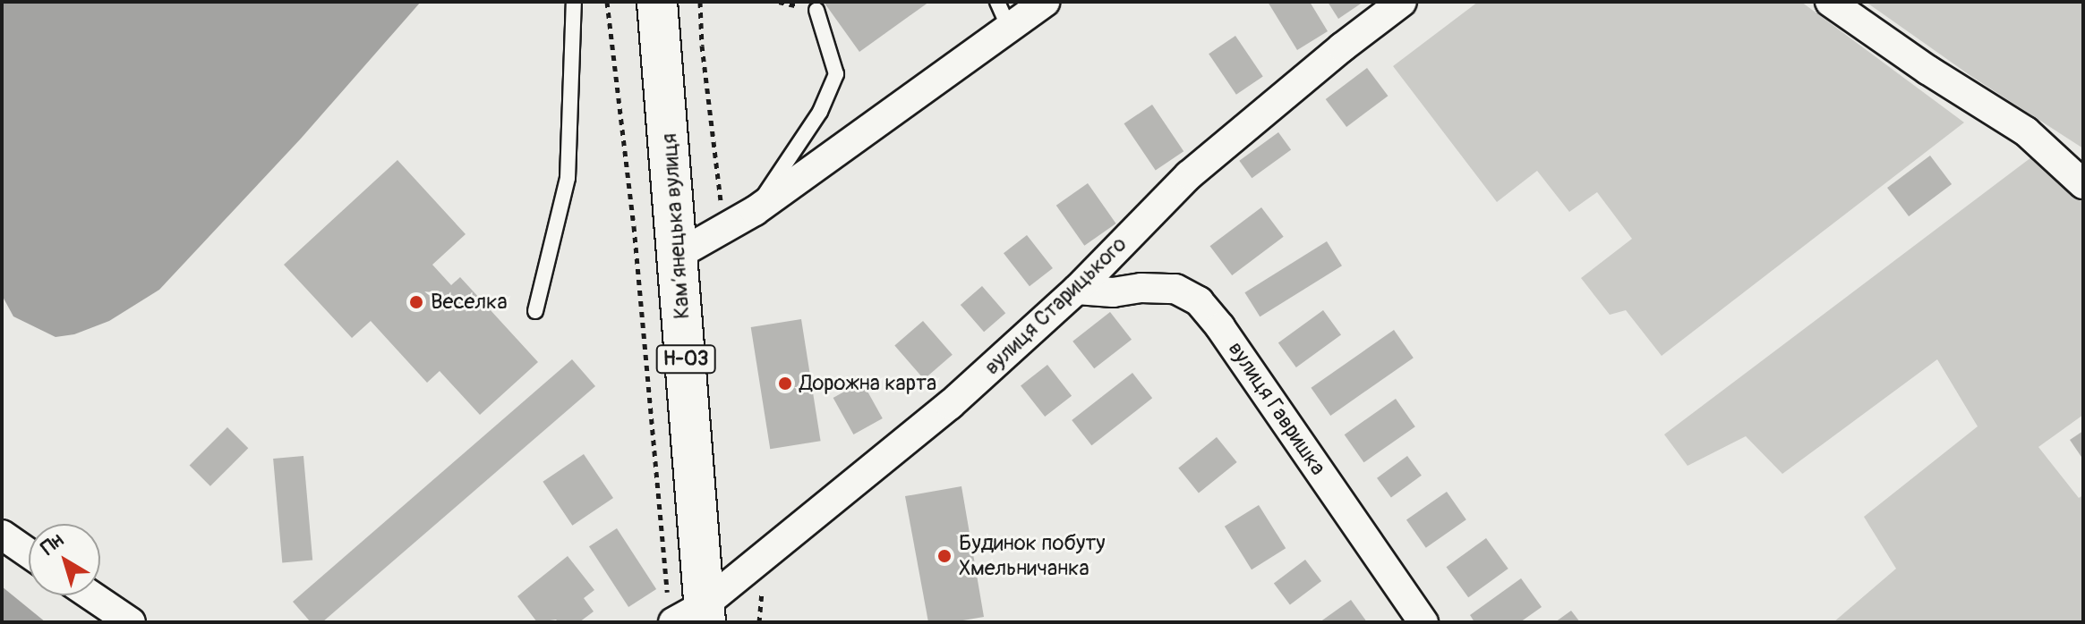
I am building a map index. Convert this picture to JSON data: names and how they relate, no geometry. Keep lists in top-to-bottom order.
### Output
{
  "streets": {
    "main road": ["Камʼянецька вулиця", "Н-03"],
    "street": ["вулиця Старицького", "вулиця Гавришка"]
  },
  "crossings": [
    ["Камʼянецька вулиця", "вулиця Старицького"],
    ["вулиця Старицького", "вулиця Гавришка"]
  ],
  "places": ["Веселка", "Дорожна карта", "Будинок побуту Хмельничанка"],
  "north": "top left"
}
